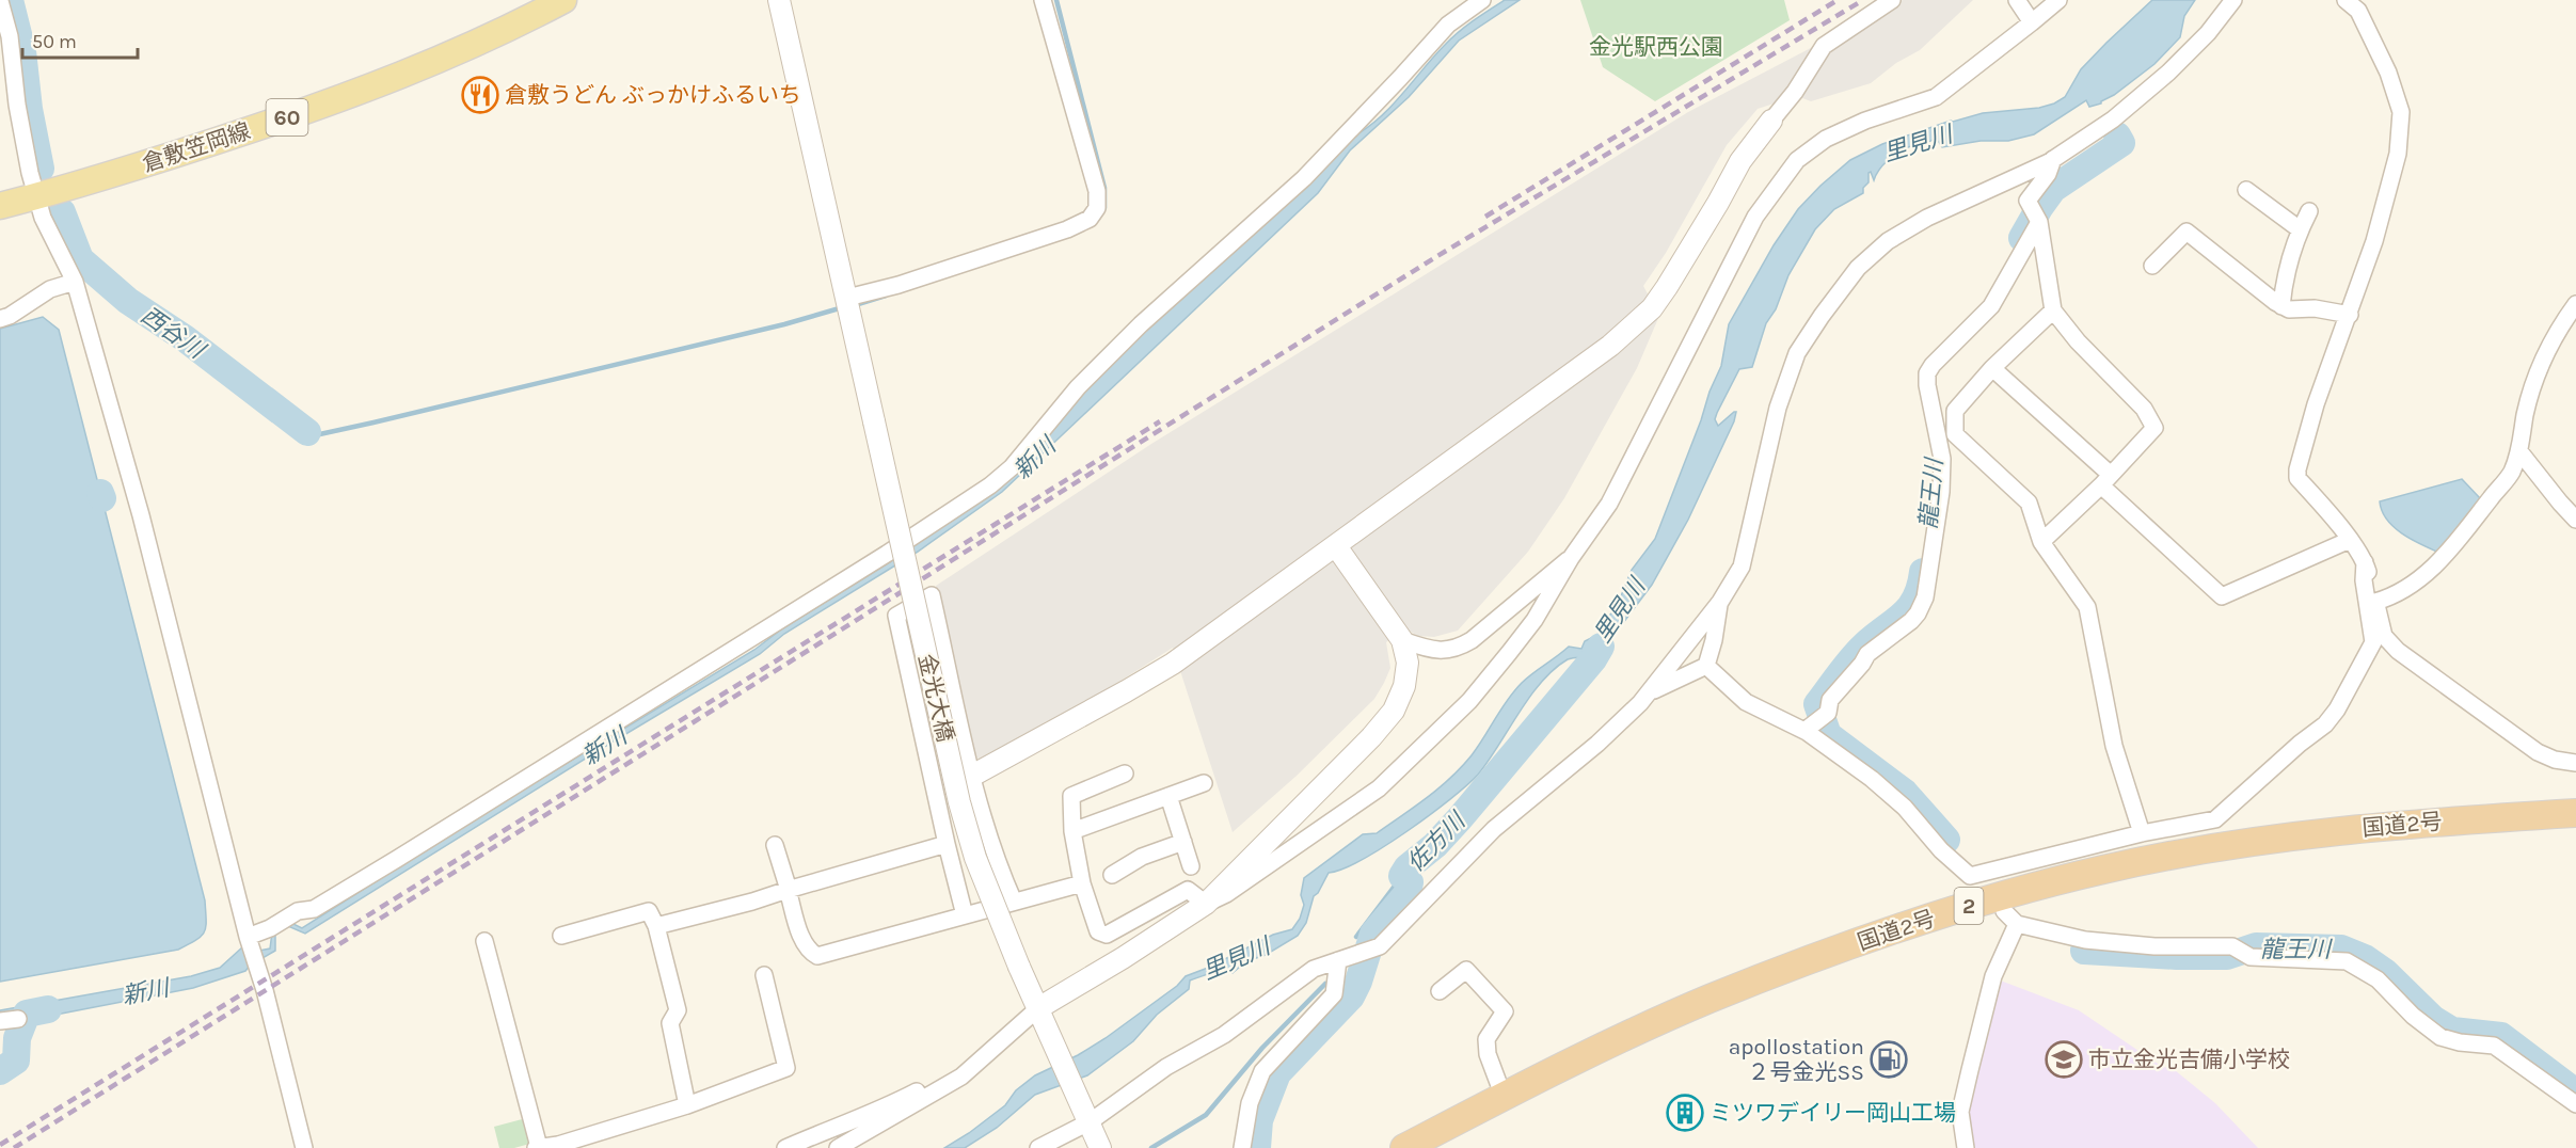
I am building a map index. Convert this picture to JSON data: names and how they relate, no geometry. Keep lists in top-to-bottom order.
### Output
{
  "streets": {
    "highway": ["国道2号", "2"],
    "main road": ["60", "倉敷笠岡線"],
    "street": ["金光大橋"]
  },
  "water": [
    "里見川",
    "西谷川",
    "新川",
    "龍王川",
    "佐方川"
  ],
  "parks": ["金光駅西公園"],
  "places": {
    "restaurant": ["倉敷うどん ぶっかけふるいち"],
    "fuel station": ["apollostation ２号金光SS"],
    "school or university": ["市立金光吉備小学校"],
    "building": ["ミツワデイリー岡山工場"]
  },
  "scale_bar": "50 m"
}
